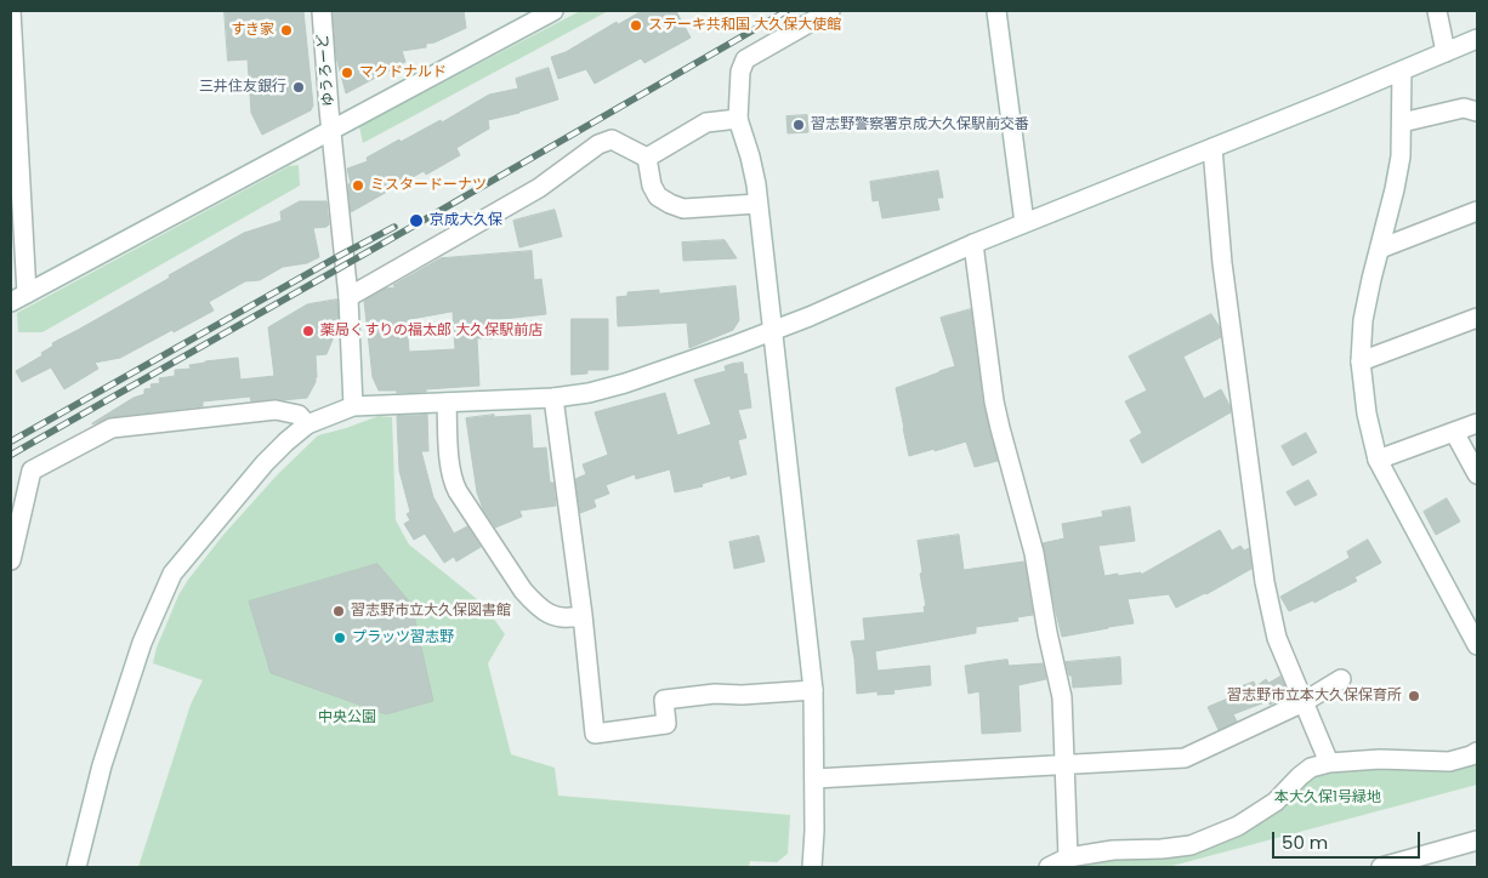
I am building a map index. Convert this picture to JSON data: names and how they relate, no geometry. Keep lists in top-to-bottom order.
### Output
{
  "streets": {
    "street": ["ゆうろーど"]
  },
  "parks": ["中央公園", "本大久保1号緑地"],
  "places": [
    "ステーキ共和国 大久保大使館",
    "すき家",
    "マクドナルド",
    "三井住友銀行",
    "習志野警察署京成大久保駅前交番",
    "ミスタードーナツ",
    "京成大久保",
    "薬局くすりの福太郎 大久保駅前店",
    "習志野市立大久保図書館",
    "プラッツ習志野",
    "習志野市立本大久保保育所"
  ],
  "scale_bar": "50 m"
}
